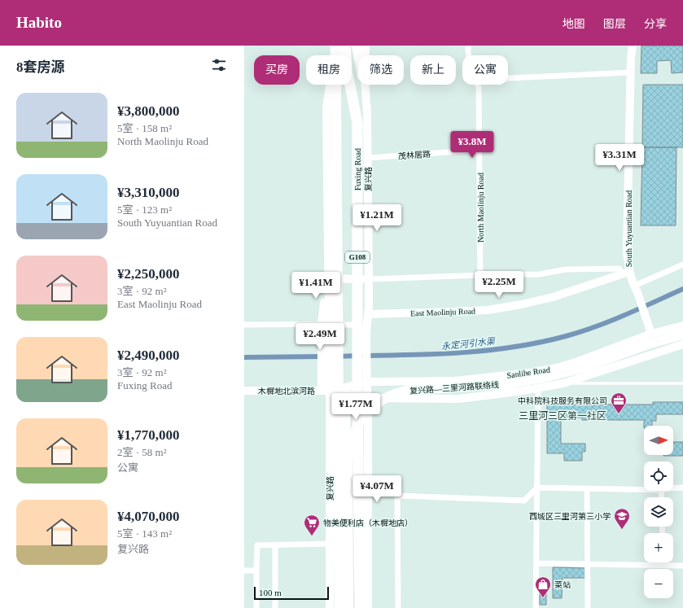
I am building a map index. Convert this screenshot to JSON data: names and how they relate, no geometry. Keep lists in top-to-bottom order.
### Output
{
  "streets": {
    "highway": ["Fuxing Road", "G108"],
    "main road": ["复兴路—三里河路联络线"],
    "street": [
      "茂林居路",
      "复兴路",
      "North Maolinju Road",
      "South Yuyuantian Road",
      "East Maolinju Road",
      "Sanlihe Road",
      "木樨地北滨河路"
    ]
  },
  "crossings": [
    ["茂林居路", "复兴路"],
    ["茂林居路", "North Maolinju Road"],
    ["复兴路", "G108"],
    ["复兴路", "East Maolinju Road"],
    ["复兴路", "Sanlihe Road"],
    ["复兴路", "木樨地北滨河路"],
    ["South Yuyuantian Road", "East Maolinju Road"],
    ["South Yuyuantian Road", "Sanlihe Road"],
    ["G108", "Sanlihe Road"],
    ["G108", "木樨地北滨河路"],
    ["Sanlihe Road", "木樨地北滨河路"]
  ],
  "districts": ["三里河三区第一社区"],
  "water": ["永定河引水渠"],
  "places": {
    "office": ["中科院科技服务有限公司"],
    "school or university": ["西城区三里河第三小学"],
    "supermarket": ["物美便利店（木樨地店）"],
    "shop": ["菜站"]
  },
  "scale_bar": "100 m",
  "north": "right",
  "page": {
    "header": "Habito",
    "nav": ["地图", "图层", "分享"],
    "heading": "8套房源",
    "chip": [
      "买房",
      "租房",
      "筛选",
      "新上",
      "公寓"
    ],
    "list": [
      {
        "name": "¥3,800,000",
        "note": "5室 · 158 m² · North Maolinju Road"
      },
      {
        "name": "¥3,310,000",
        "note": "5室 · 123 m² · South Yuyuantian Road"
      },
      {
        "name": "¥2,250,000",
        "note": "3室 · 92 m² · East Maolinju Road"
      },
      {
        "name": "¥2,490,000",
        "note": "3室 · 92 m² · Fuxing Road"
      },
      {
        "name": "¥1,770,000",
        "note": "2室 · 58 m² · 公寓"
      },
      {
        "name": "¥4,070,000",
        "note": "5室 · 143 m² · 复兴路"
      }
    ],
    "price": [
      "¥3.8M",
      "¥3.31M",
      "¥1.21M",
      "¥2.25M",
      "¥1.41M",
      "¥2.49M",
      "¥1.77M",
      "¥4.07M"
    ],
    "map_buttons": ["+", "−"],
    "scale": "100 m"
  }
}
